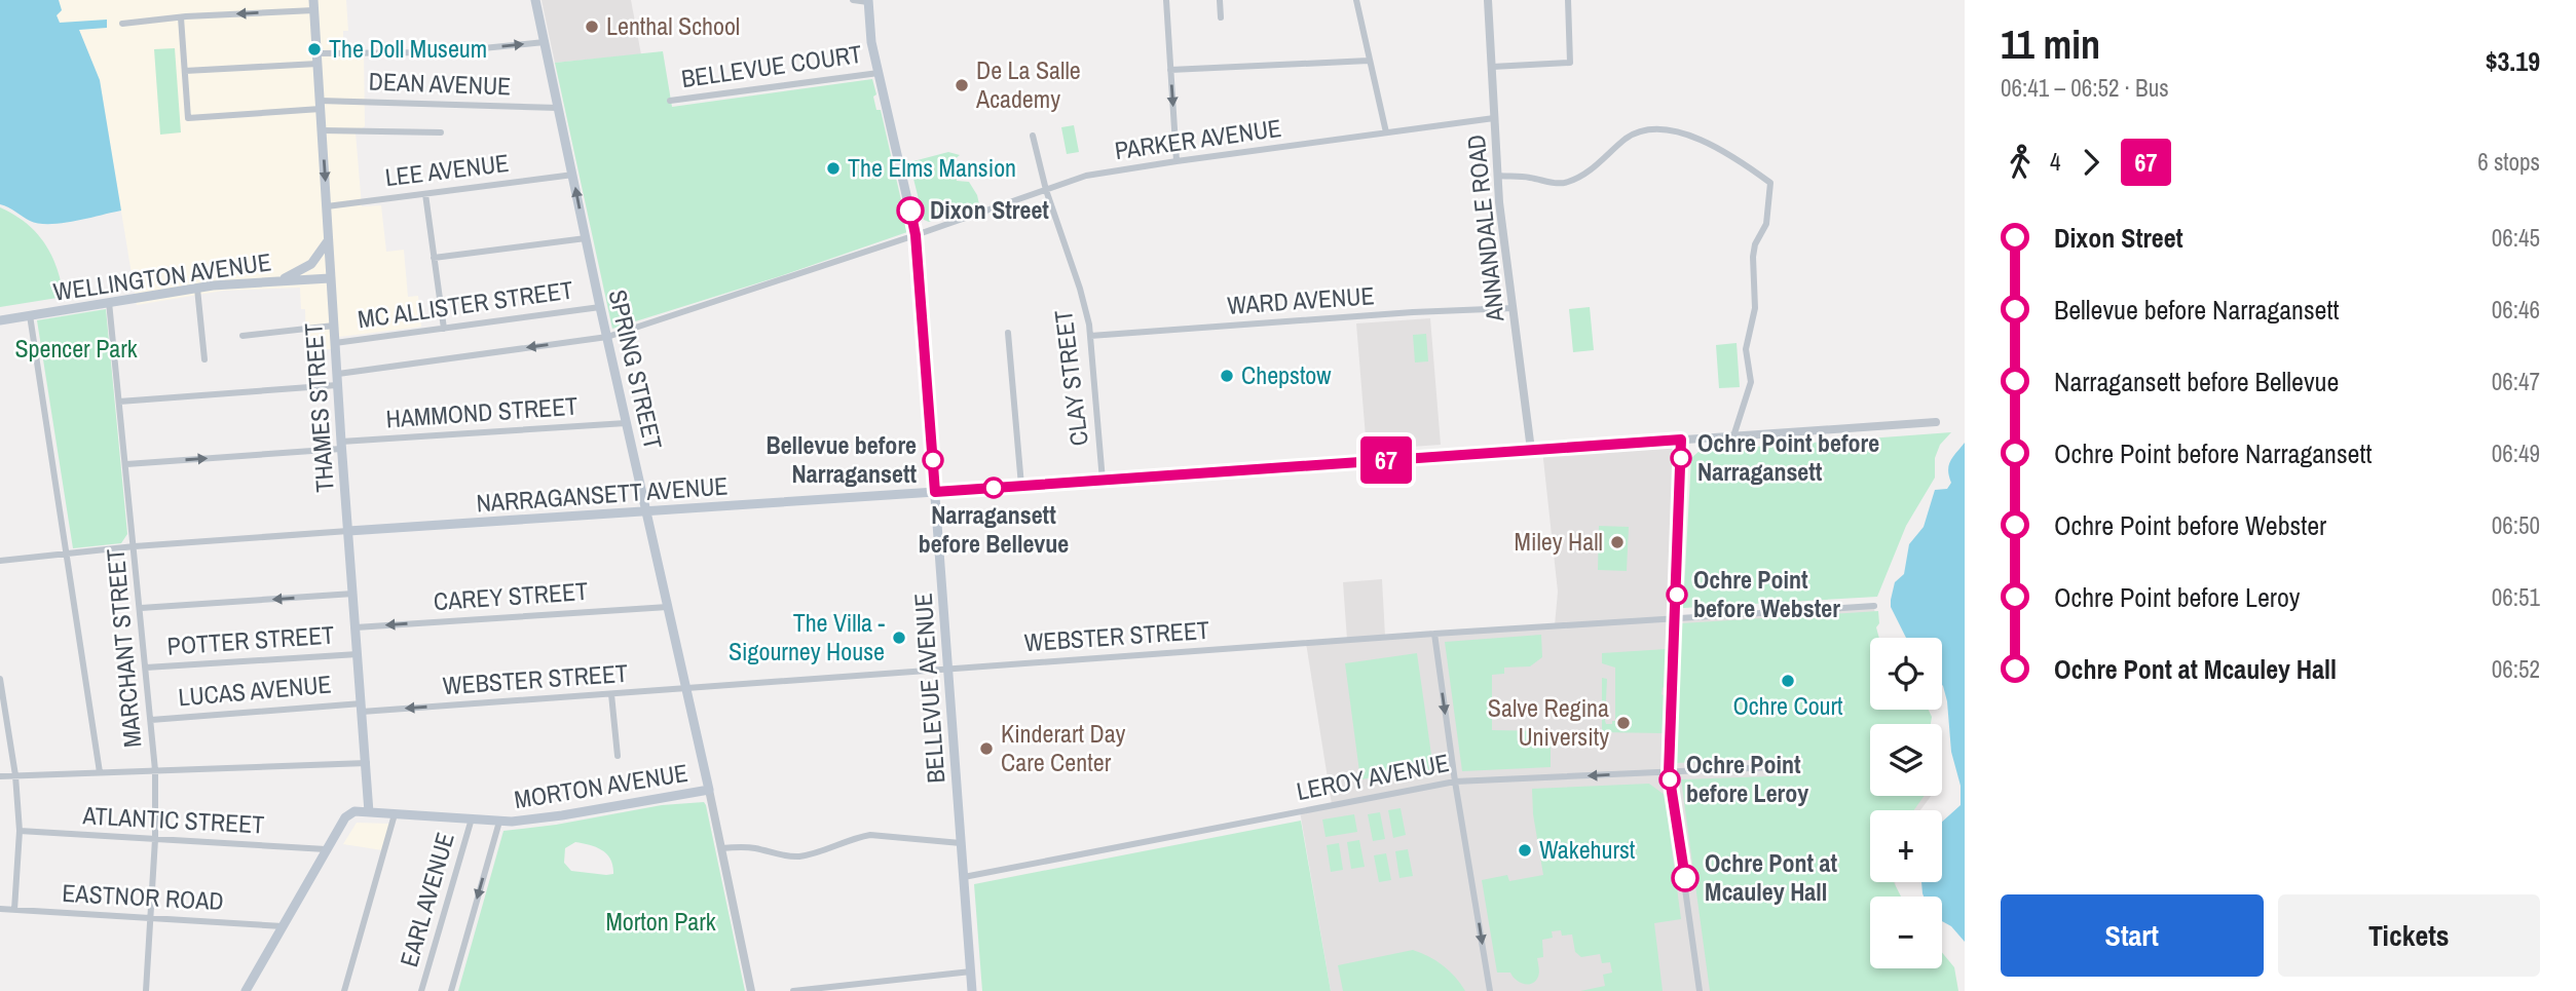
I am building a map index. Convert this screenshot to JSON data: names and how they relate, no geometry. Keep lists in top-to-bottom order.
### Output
{
  "streets": {
    "main road": [
      "WELLINGTON AVENUE",
      "SPRING STREET",
      "THAMES STREET",
      "NARRAGANSETT AVENUE",
      "BELLEVUE AVENUE",
      "MORTON AVENUE"
    ],
    "street": [
      "BELLEVUE COURT",
      "DEAN AVENUE",
      "PARKER AVENUE",
      "LEE AVENUE",
      "ANNANDALE ROAD",
      "WARD AVENUE",
      "MC ALLISTER STREET",
      "CLAY STREET",
      "HAMMOND STREET",
      "CAREY STREET",
      "WEBSTER STREET",
      "POTTER STREET",
      "MARCHANT STREET",
      "LUCAS AVENUE",
      "LEROY AVENUE",
      "ATLANTIC STREET",
      "EASTNOR ROAD",
      "EARL AVENUE"
    ]
  },
  "crossings": [
    ["BELLEVUE COURT", "BELLEVUE AVENUE"],
    ["DEAN AVENUE", "SPRING STREET"],
    ["DEAN AVENUE", "THAMES STREET"],
    ["PARKER AVENUE", "ANNANDALE ROAD"],
    ["PARKER AVENUE", "CLAY STREET"],
    ["PARKER AVENUE", "BELLEVUE AVENUE"],
    ["LEE AVENUE", "SPRING STREET"],
    ["LEE AVENUE", "THAMES STREET"],
    ["ANNANDALE ROAD", "WARD AVENUE"],
    ["ANNANDALE ROAD", "NARRAGANSETT AVENUE"],
    ["WELLINGTON AVENUE", "THAMES STREET"],
    ["WELLINGTON AVENUE", "MARCHANT STREET"],
    ["WARD AVENUE", "CLAY STREET"],
    ["MC ALLISTER STREET", "SPRING STREET"],
    ["MC ALLISTER STREET", "THAMES STREET"],
    ["SPRING STREET", "HAMMOND STREET"],
    ["SPRING STREET", "NARRAGANSETT AVENUE"],
    ["SPRING STREET", "CAREY STREET"],
    ["SPRING STREET", "WEBSTER STREET"],
    ["SPRING STREET", "MORTON AVENUE"],
    ["CLAY STREET", "NARRAGANSETT AVENUE"],
    ["THAMES STREET", "HAMMOND STREET"],
    ["THAMES STREET", "NARRAGANSETT AVENUE"],
    ["THAMES STREET", "CAREY STREET"],
    ["THAMES STREET", "WEBSTER STREET"],
    ["THAMES STREET", "POTTER STREET"],
    ["THAMES STREET", "LUCAS AVENUE"],
    ["THAMES STREET", "MORTON AVENUE"],
    ["HAMMOND STREET", "MARCHANT STREET"],
    ["NARRAGANSETT AVENUE", "BELLEVUE AVENUE"],
    ["WEBSTER STREET", "BELLEVUE AVENUE"],
    ["WEBSTER STREET", "LUCAS AVENUE"],
    ["POTTER STREET", "MARCHANT STREET"],
    ["MARCHANT STREET", "LUCAS AVENUE"],
    ["MARCHANT STREET", "ATLANTIC STREET"],
    ["MARCHANT STREET", "EASTNOR ROAD"],
    ["BELLEVUE AVENUE", "LEROY AVENUE"],
    ["MORTON AVENUE", "EARL AVENUE"]
  ],
  "one_way": ["HAMMOND STREET", "CAREY STREET"],
  "parks": ["Spencer Park", "Morton Park"],
  "places": [
    "Lenthal School",
    "The Doll Museum",
    "De La Salle Academy",
    "The Elms Mansion",
    "Dixon Street",
    "Chepstow",
    "Ochre Point before Narragansett",
    "Bellevue before Narragansett",
    "Narragansett before Bellevue",
    "Miley Hall",
    "Ochre Point before Webster",
    "The Villa - Sigourney House",
    "Ochre Court",
    "Salve Regina University",
    "Kinderart Day Care Center",
    "Ochre Point before Leroy",
    "Wakehurst",
    "Ochre Pont at Mcauley Hall"
  ],
  "lines": ["bus line 67"],
  "page": {
    "on_map": "67",
    "heading": ["11 min", "06:41 – 06:52 · Bus", "$3.19"],
    "legs": ["4", "67", "6 stops"],
    "list": [
      {
        "name": "Dixon Street",
        "value": "06:45"
      },
      {
        "name": "Bellevue before Narragansett",
        "value": "06:46"
      },
      {
        "name": "Narragansett before Bellevue",
        "value": "06:47"
      },
      {
        "name": "Ochre Point before Narragansett",
        "value": "06:49"
      },
      {
        "name": "Ochre Point before Webster",
        "value": "06:50"
      },
      {
        "name": "Ochre Point before Leroy",
        "value": "06:51"
      },
      {
        "name": "Ochre Pont at Mcauley Hall",
        "value": "06:52"
      }
    ],
    "map_buttons": ["+", "−"],
    "buttons": ["Start", "Tickets"]
  }
}
